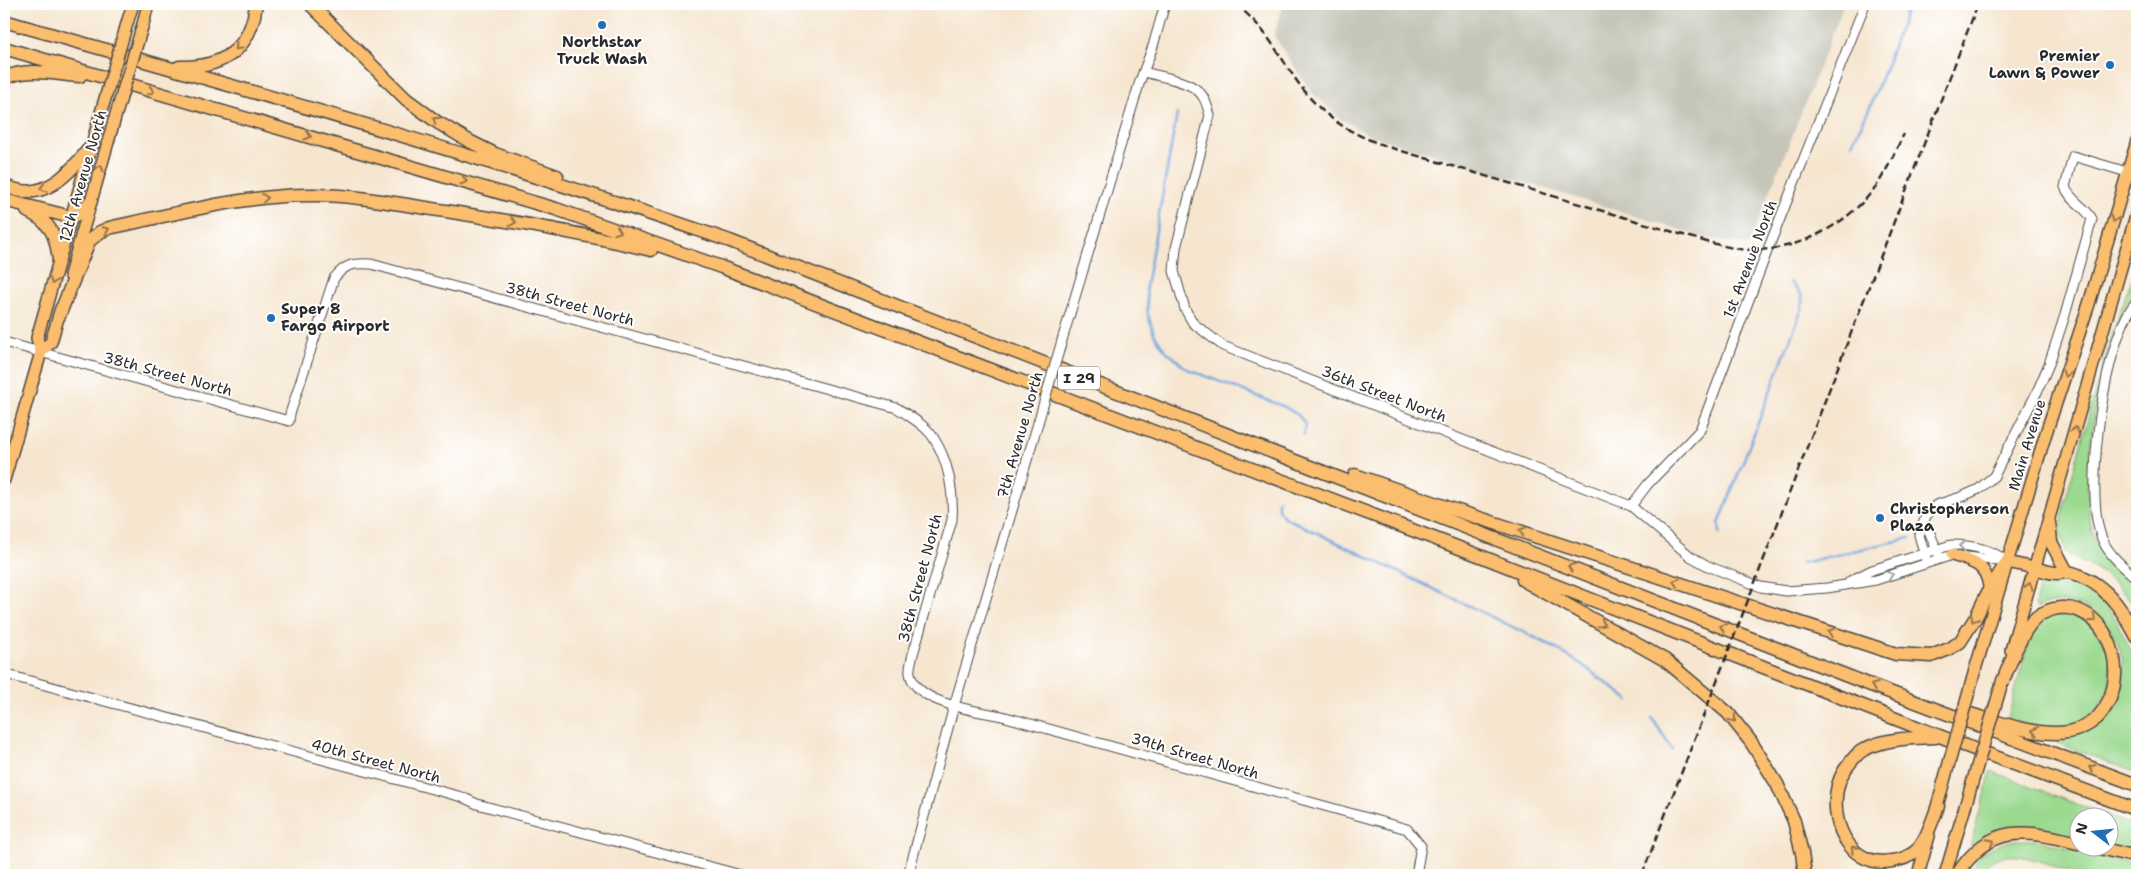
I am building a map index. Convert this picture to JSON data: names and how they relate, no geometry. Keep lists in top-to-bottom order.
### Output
{
  "streets": {
    "highway": ["I 29"],
    "main road": ["12th Avenue North", "Main Avenue"],
    "street": [
      "1st Avenue North",
      "38th Street North",
      "36th Street North",
      "7th Avenue North",
      "39th Street North",
      "40th Street North"
    ]
  },
  "crossings": [
    ["12th Avenue North", "38th Street North"],
    ["1st Avenue North", "36th Street North"],
    ["38th Street North", "7th Avenue North"],
    ["38th Street North", "39th Street North"],
    ["36th Street North", "7th Avenue North"],
    ["36th Street North", "Main Avenue"],
    ["7th Avenue North", "39th Street North"]
  ],
  "places": [
    "Northstar Truck Wash",
    "Premier Lawn & Power",
    "Super 8 Fargo Airport",
    "Christopherson Plaza"
  ],
  "north": "left"
}
